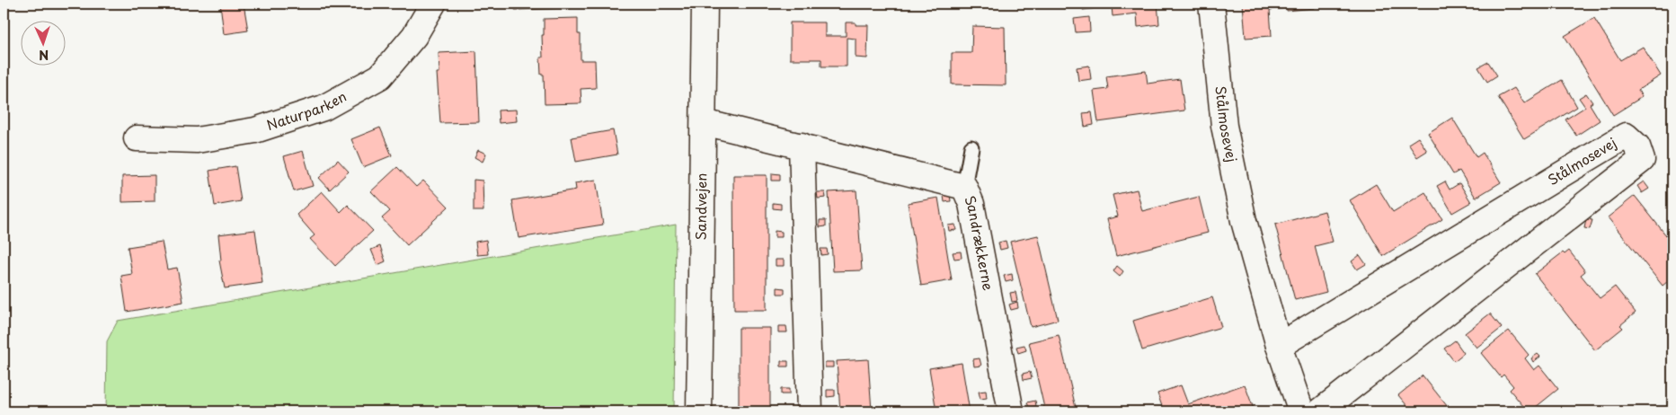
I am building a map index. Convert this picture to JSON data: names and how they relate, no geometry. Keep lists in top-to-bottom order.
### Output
{
  "streets": {
    "street": [
      "Naturparken",
      "Stålmosevej",
      "Sandvejen",
      "Sandrækkerne"
    ]
  },
  "crossings": [
    ["Sandvejen", "Sandrækkerne"]
  ],
  "north": "bottom"
}
